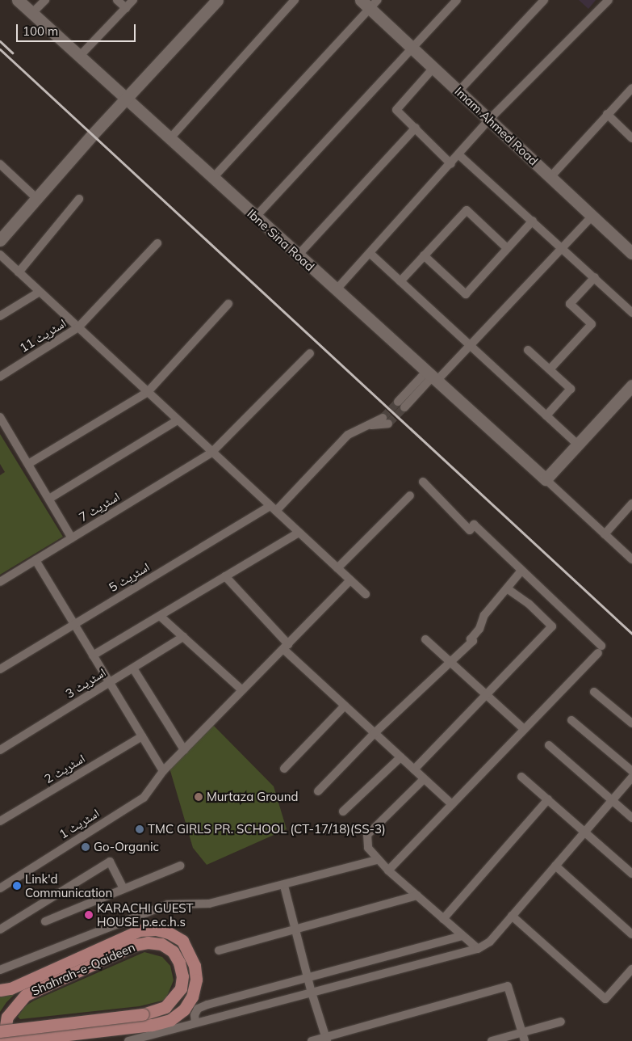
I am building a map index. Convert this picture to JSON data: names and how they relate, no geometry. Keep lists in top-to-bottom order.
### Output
{
  "streets": {
    "main road": ["Shahrah-e-Qaideen"],
    "street": [
      "Imam Ahmed Road",
      "Ibne Sina Road",
      "اسٹریٹ 11",
      "اسٹریٹ 7",
      "اسٹریٹ 5",
      "اسٹریٹ 3",
      "اسٹریٹ 2",
      "اسٹریٹ 1"
    ]
  },
  "places": [
    "Murtaza Ground",
    "TMC GIRLS PR. SCHOOL (CT-17/18)(SS-3)",
    "Go-Organic",
    "Link'd Communication",
    "KARACHI GUEST HOUSE p.e.c.h.s"
  ],
  "scale_bar": "100 m"
}
